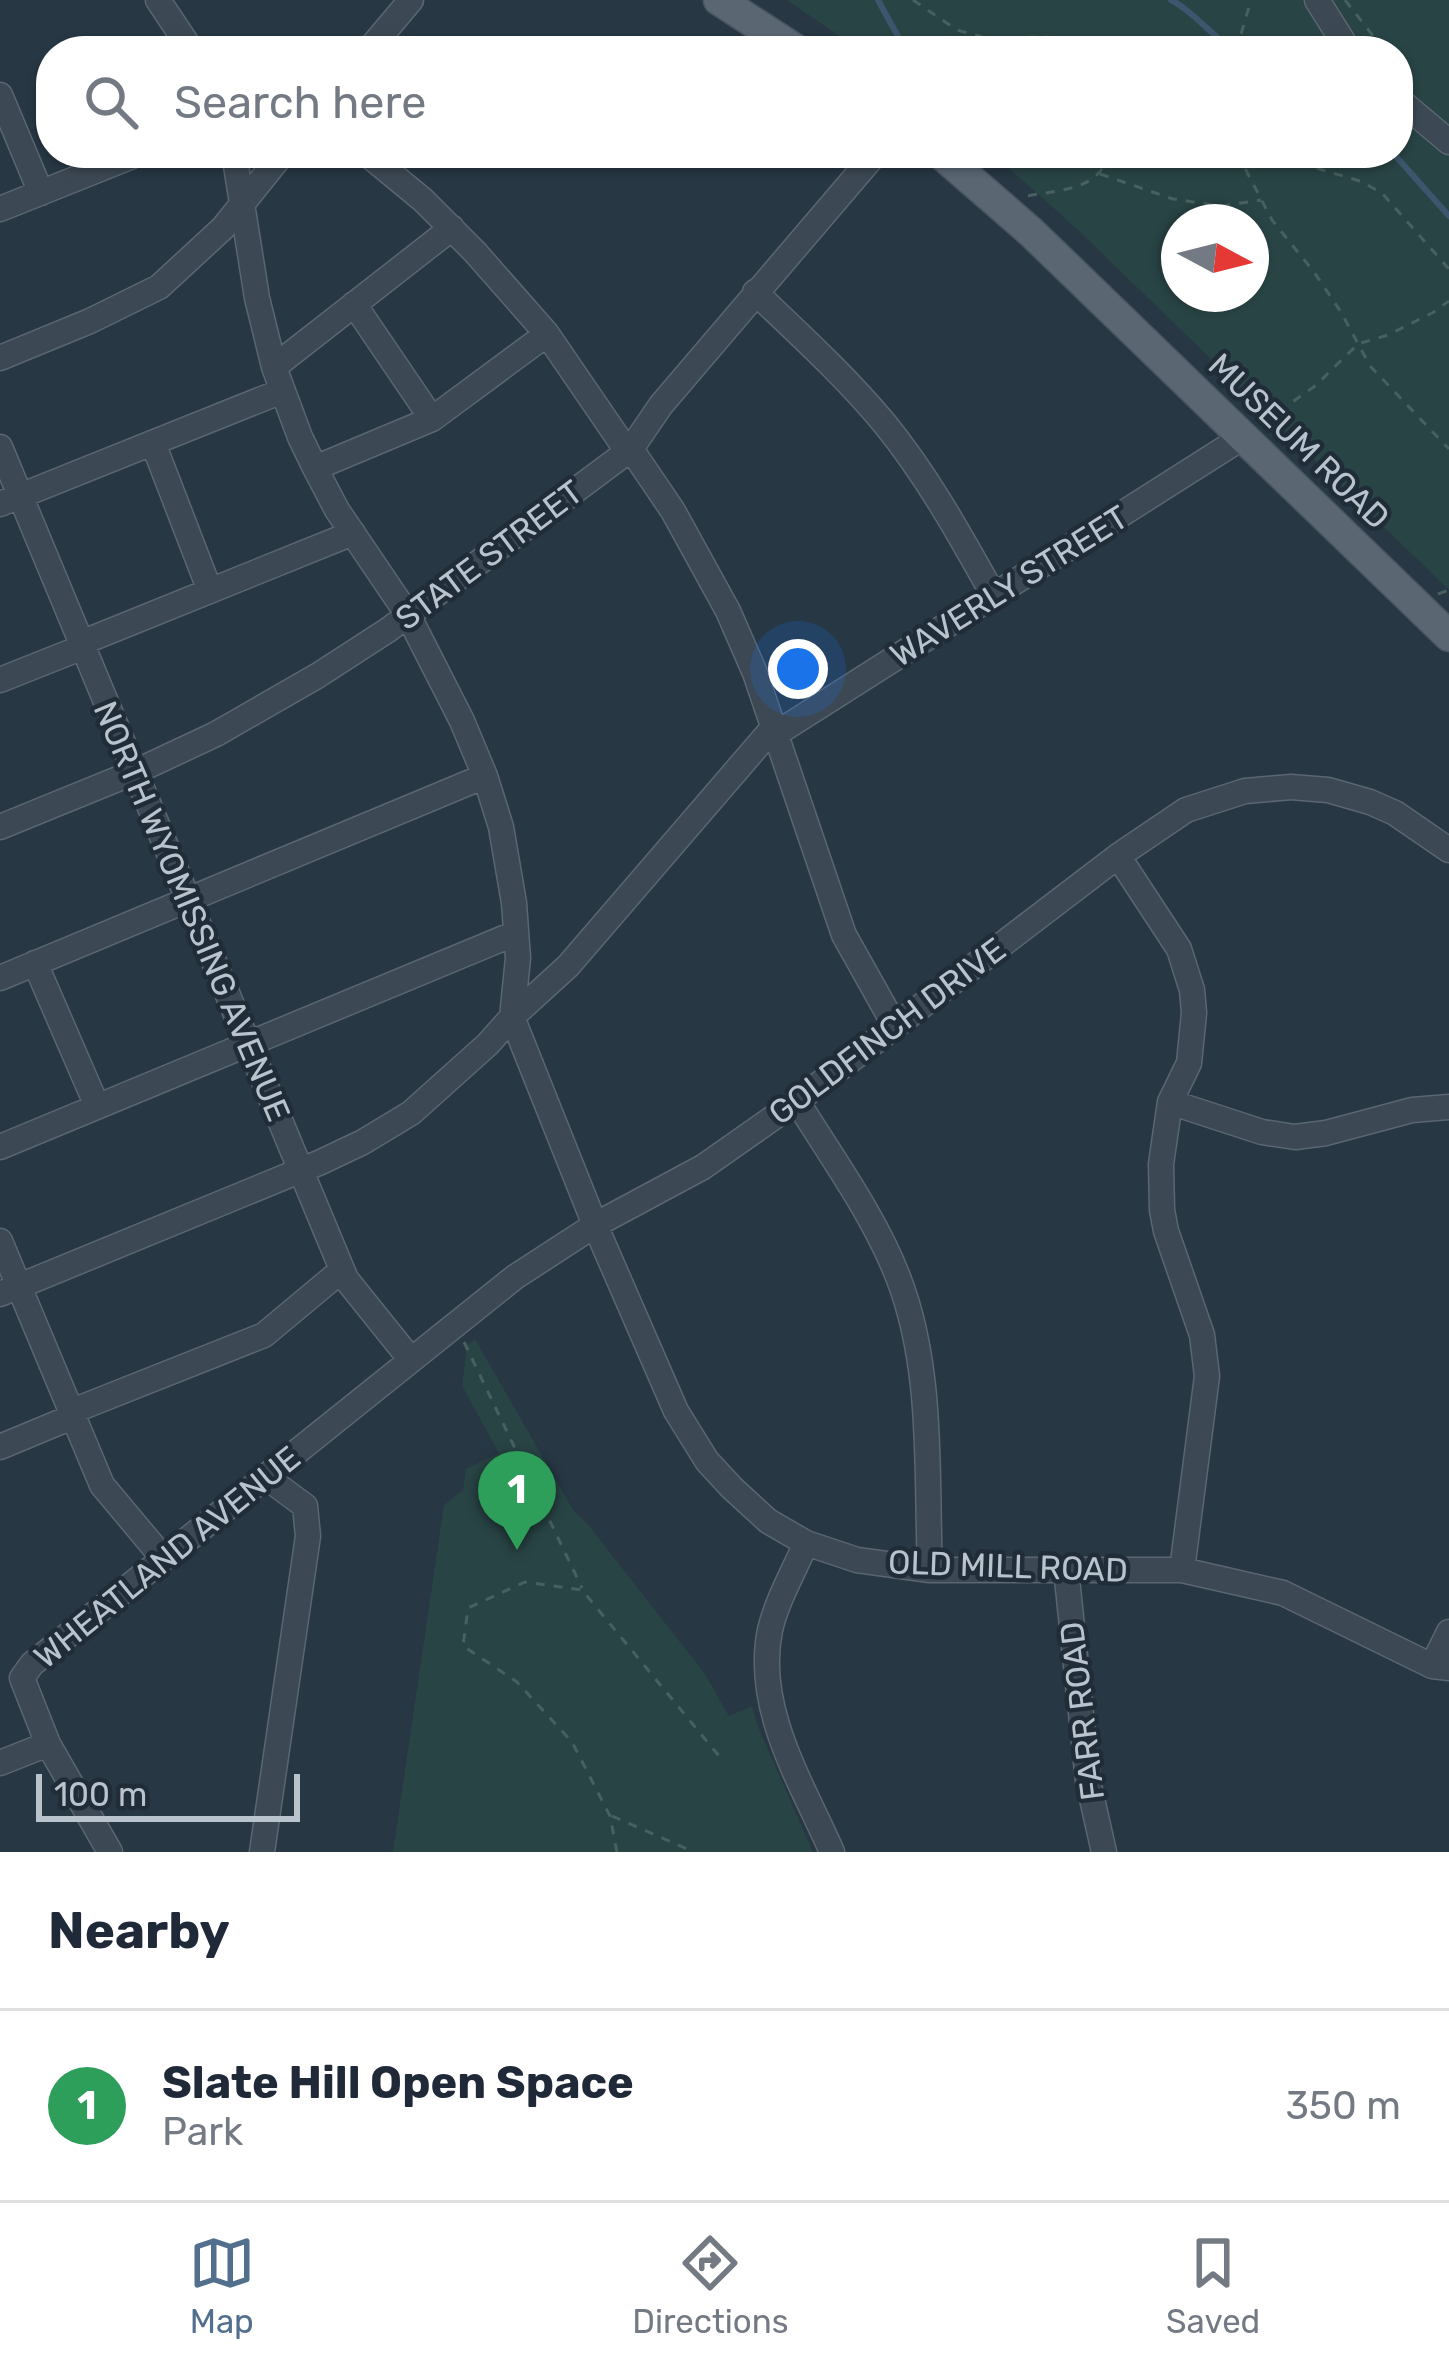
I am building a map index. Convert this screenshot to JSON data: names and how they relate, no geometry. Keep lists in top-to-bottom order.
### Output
{
  "streets": {
    "main road": ["MUSEUM ROAD"],
    "street": [
      "STATE STREET",
      "WAVERLY STREET",
      "NORTH WYOMISSING AVENUE",
      "GOLDFINCH DRIVE",
      "WHEATLAND AVENUE",
      "OLD MILL ROAD",
      "FARR ROAD"
    ]
  },
  "crossings": [
    ["MUSEUM ROAD", "WAVERLY STREET"],
    ["STATE STREET", "NORTH WYOMISSING AVENUE"],
    ["WAVERLY STREET", "NORTH WYOMISSING AVENUE"],
    ["WAVERLY STREET", "OLD MILL ROAD"],
    ["NORTH WYOMISSING AVENUE", "GOLDFINCH DRIVE"],
    ["GOLDFINCH DRIVE", "WHEATLAND AVENUE"],
    ["GOLDFINCH DRIVE", "OLD MILL ROAD"],
    ["OLD MILL ROAD", "FARR ROAD"]
  ],
  "scale_bar": "100 m",
  "north": "right",
  "page": {
    "search": "Search here",
    "pins": "1",
    "scale": "100 m",
    "heading": "Nearby",
    "list": [
      {
        "mark": "1",
        "name": "Slate Hill Open Space",
        "note": "Park",
        "value": "350 m"
      }
    ],
    "nav": ["Map", "Directions", "Saved"]
  }
}
